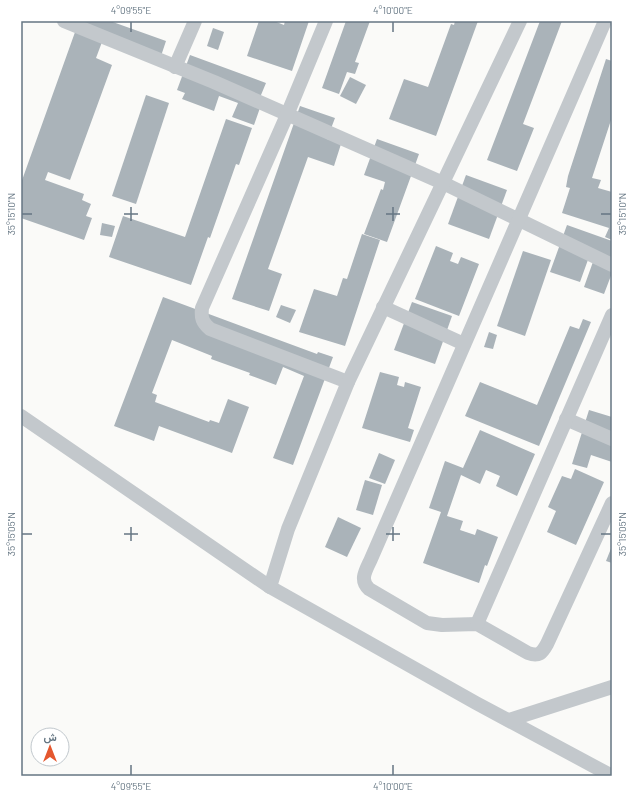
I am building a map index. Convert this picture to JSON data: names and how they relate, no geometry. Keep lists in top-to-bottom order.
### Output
{
  "north": "top",
  "coordinates": [
    "4°09'55\"E",
    "4°10'00\"E",
    "35°15'10\"N",
    "35°15'05\"N"
  ]
}
